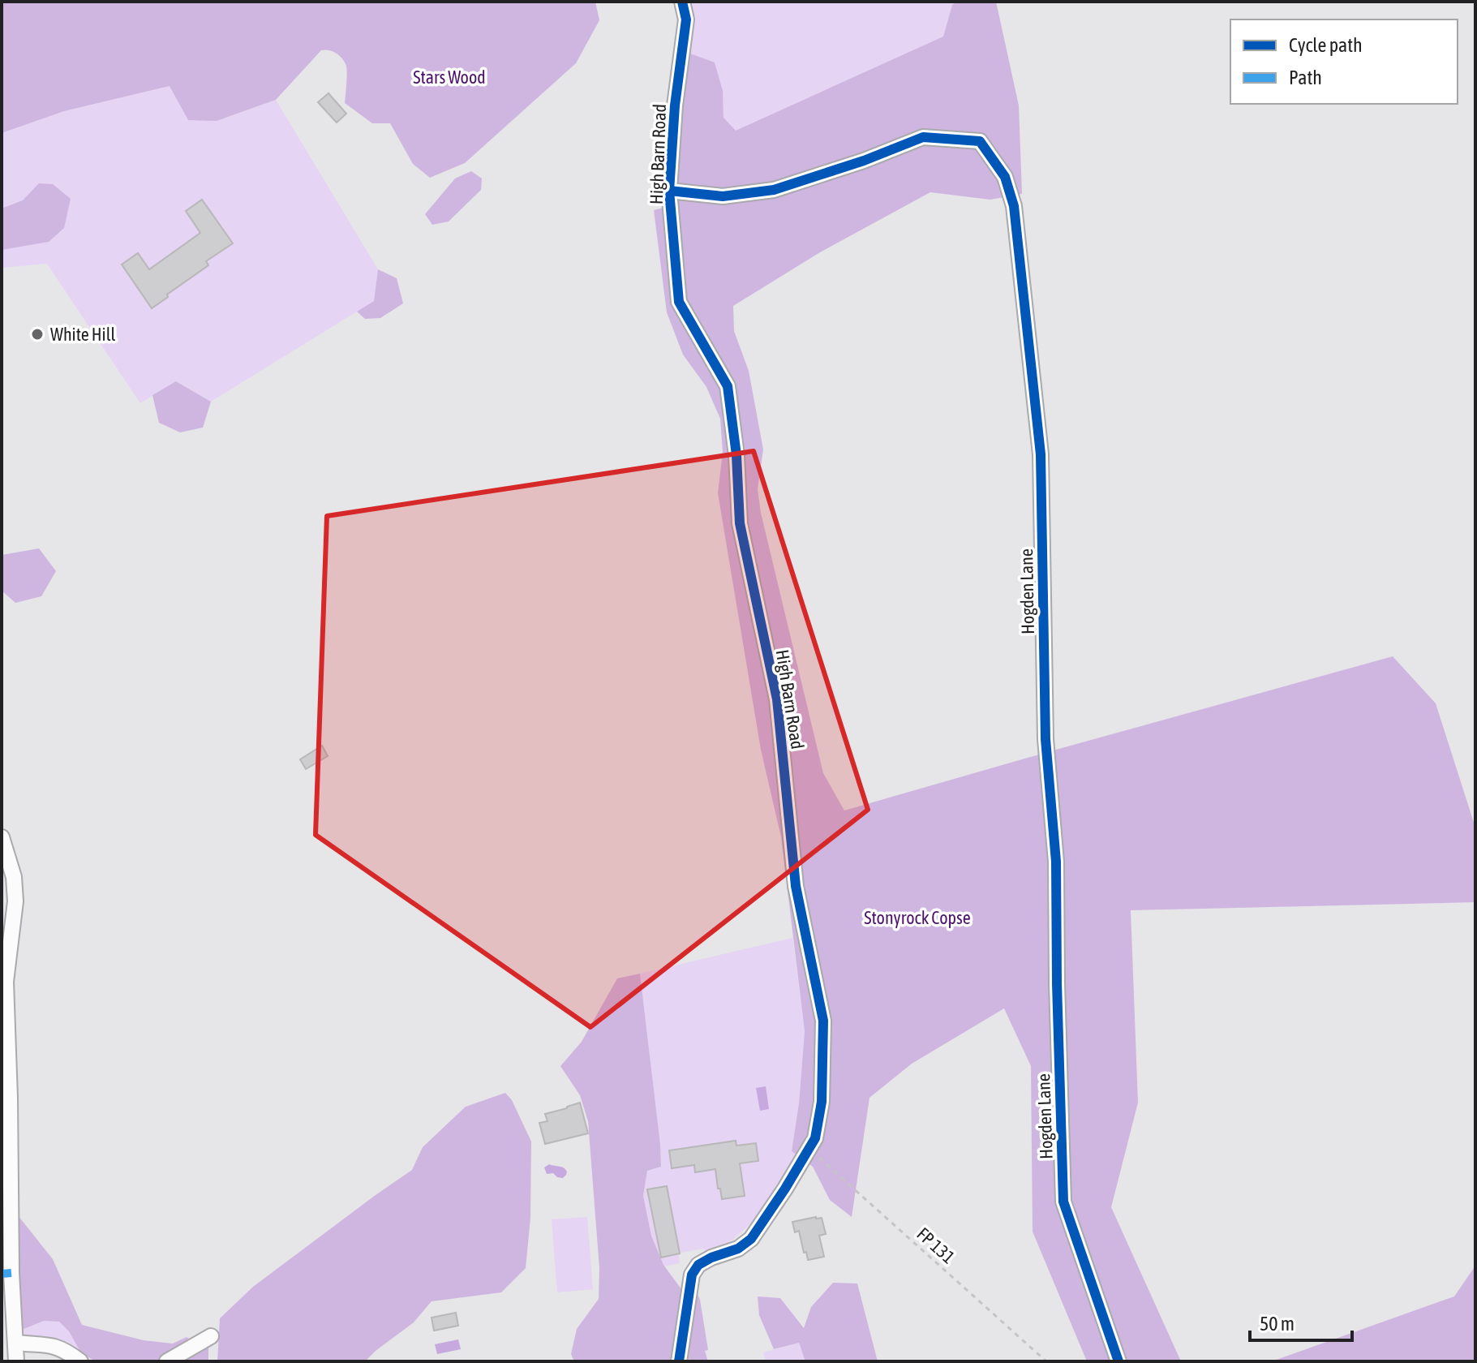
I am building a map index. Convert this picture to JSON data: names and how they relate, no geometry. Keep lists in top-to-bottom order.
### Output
{
  "streets": {
    "street": ["High Barn Road", "Hogden Lane"],
    "path": ["FP 131"]
  },
  "crossings": [
    ["High Barn Road", "Hogden Lane"],
    ["High Barn Road", "FP 131"]
  ],
  "parks": ["Stars Wood", "Stonyrock Copse"],
  "places": ["White Hill"],
  "legend": ["Cycle path", "Path"],
  "scale_bar": "50 m"
}
